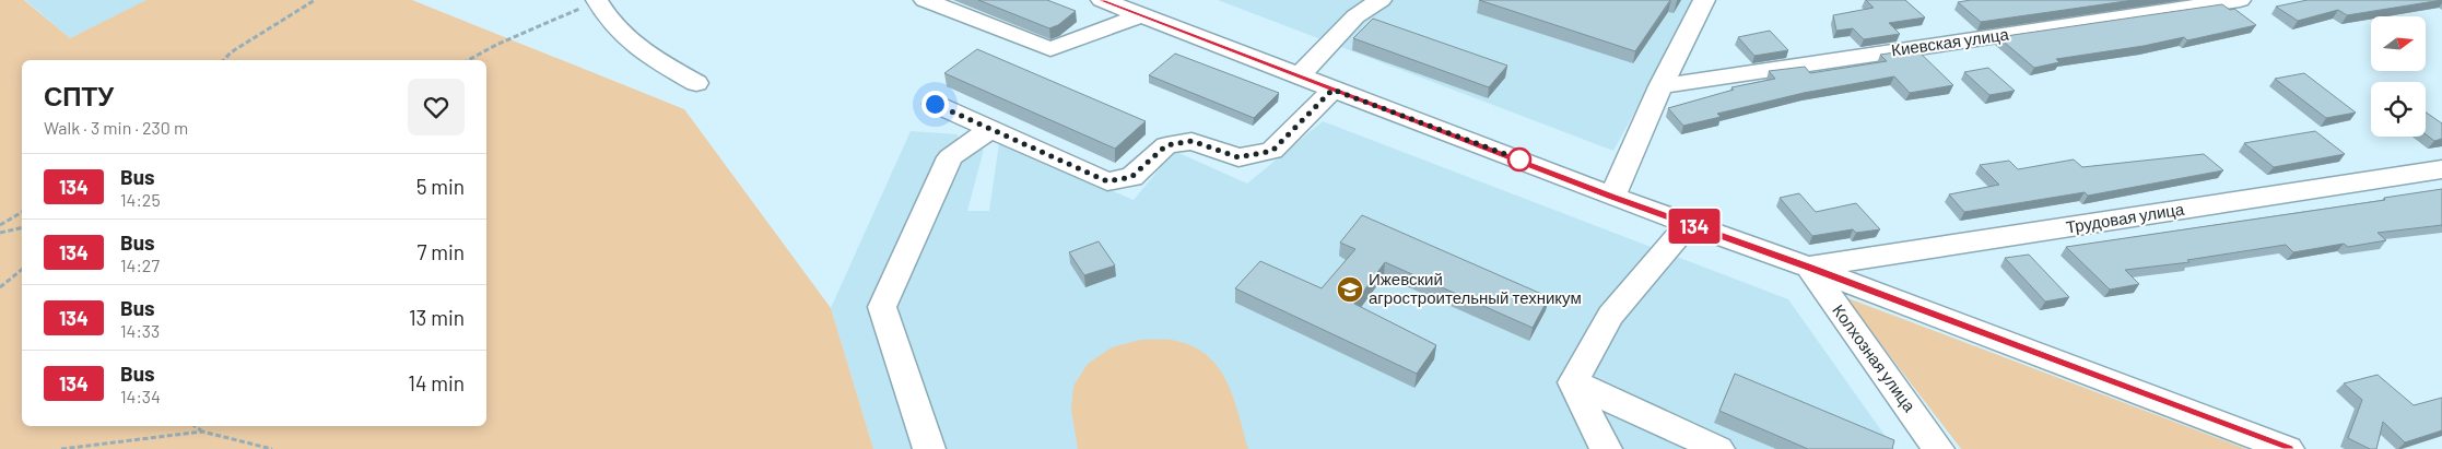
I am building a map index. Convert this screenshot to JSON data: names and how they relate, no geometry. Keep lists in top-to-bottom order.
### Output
{
  "streets": {
    "street": ["Киевская улица", "Трудовая улица", "Колхозная улица"]
  },
  "crossings": [
    ["Трудовая улица", "Колхозная улица"]
  ],
  "places": {
    "school or university": ["Ижевский агростроительный техникум"]
  },
  "lines": ["bus line 134"],
  "north": "right",
  "page": {
    "on_map": "134",
    "heading": ["СПТУ", "Walk · 3 min · 230 m"],
    "list": [
      {
        "mark": "134",
        "name": "Bus",
        "note": "14:25",
        "value": "5 min"
      },
      {
        "mark": "134",
        "name": "Bus",
        "note": "14:27",
        "value": "7 min"
      },
      {
        "mark": "134",
        "name": "Bus",
        "note": "14:33",
        "value": "13 min"
      },
      {
        "mark": "134",
        "name": "Bus",
        "note": "14:34",
        "value": "14 min"
      }
    ]
  }
}
